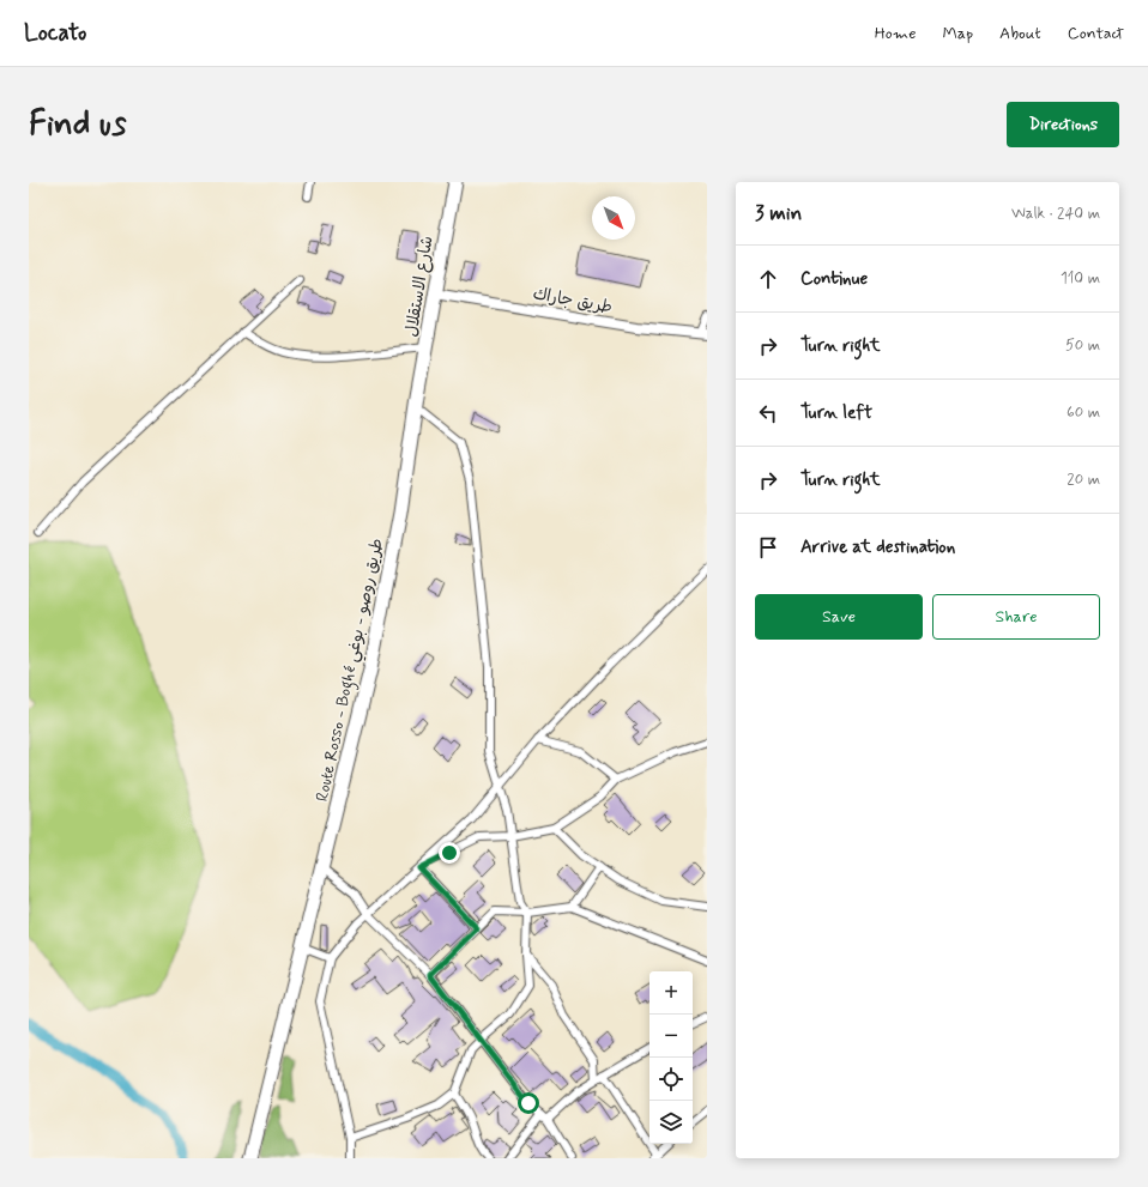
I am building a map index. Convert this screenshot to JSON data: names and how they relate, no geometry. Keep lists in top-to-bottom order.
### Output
{
  "streets": {
    "highway": ["شارع الاستقلال", "Route Rosso - Boghé طريق روصو - بوغي"],
    "street": ["طريق جاراك"]
  },
  "crossings": [
    ["شارع الاستقلال", "طريق جاراك"],
    ["شارع الاستقلال", "Route Rosso - Boghé طريق روصو - بوغي"]
  ],
  "north": "bottom right",
  "page": {
    "header": "Locato",
    "nav": [
      "Home",
      "Map",
      "About",
      "Contact"
    ],
    "buttons": [
      "Directions",
      ["Save", "Share"]
    ],
    "title": "Find us",
    "heading": ["3 min", "Walk · 240 m"],
    "list": [
      ["Continue", "110 m"],
      ["Turn right", "50 m"],
      ["Turn left", "60 m"],
      ["Turn right", "20 m"],
      "Arrive at destination"
    ],
    "map_buttons": ["+", "−"]
  }
}
